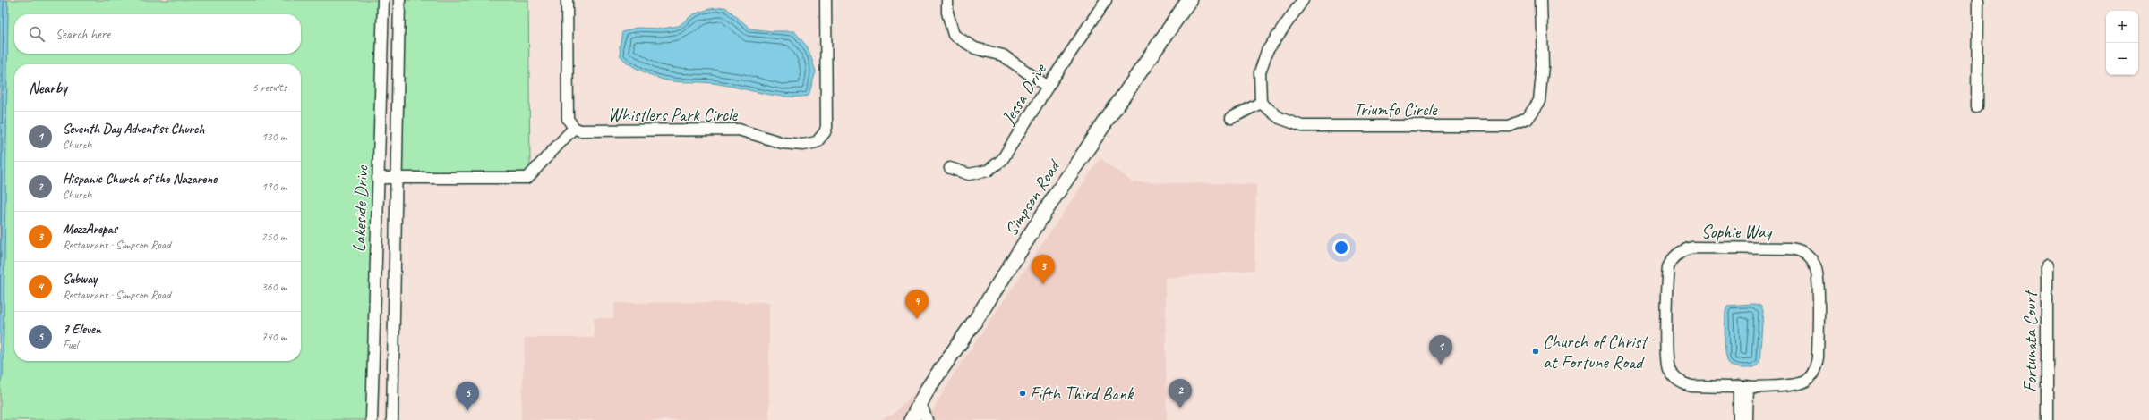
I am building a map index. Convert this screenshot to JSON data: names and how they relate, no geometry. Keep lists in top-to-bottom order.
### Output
{
  "streets": {
    "main road": ["Simpson Road"],
    "street": [
      "Jessa Drive",
      "Triumfo Circle",
      "Whistlers Park Circle",
      "Lakeside Drive",
      "Sophie Way",
      "Fortunata Court"
    ]
  },
  "places": ["Church of Christ at Fortune Road", "Fifth Third Bank"],
  "page": {
    "map_buttons": ["+", "−"],
    "search": "Search here",
    "heading": ["Nearby", "5 results"],
    "list": [
      {
        "mark": "1",
        "name": "Seventh Day Adventist Church",
        "note": "Church",
        "value": "130 m"
      },
      {
        "mark": "2",
        "name": "Hispanic Church of the Nazarene",
        "note": "Church",
        "value": "190 m"
      },
      {
        "mark": "3",
        "name": "MozzArepas",
        "note": "Restaurant · Simpson Road",
        "value": "250 m"
      },
      {
        "mark": "4",
        "name": "Subway",
        "note": "Restaurant · Simpson Road",
        "value": "360 m"
      },
      {
        "mark": "5",
        "name": "7 Eleven",
        "note": "Fuel",
        "value": "740 m"
      }
    ],
    "pins": [
      "3",
      "4",
      "1",
      "2",
      "5"
    ]
  }
}
